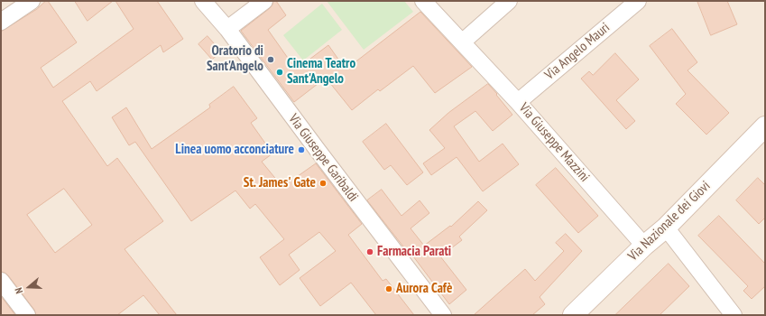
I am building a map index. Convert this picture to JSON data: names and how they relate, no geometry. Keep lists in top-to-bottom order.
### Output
{
  "streets": {
    "main road": ["Via Nazionale dei Giovi"],
    "street": ["Via Angelo Mauri", "Via Giuseppe Mazzini", "Via Giuseppe Garibaldi"]
  },
  "crossings": [
    ["Via Angelo Mauri", "Via Giuseppe Mazzini"],
    ["Via Giuseppe Mazzini", "Via Nazionale dei Giovi"]
  ],
  "places": [
    "Oratorio di Sant'Angelo",
    "Cinema Teatro Sant'Angelo",
    "Linea uomo acconciature",
    "St. James' Gate",
    "Farmacia Parati",
    "Aurora Cafè"
  ],
  "north": "left"
}
